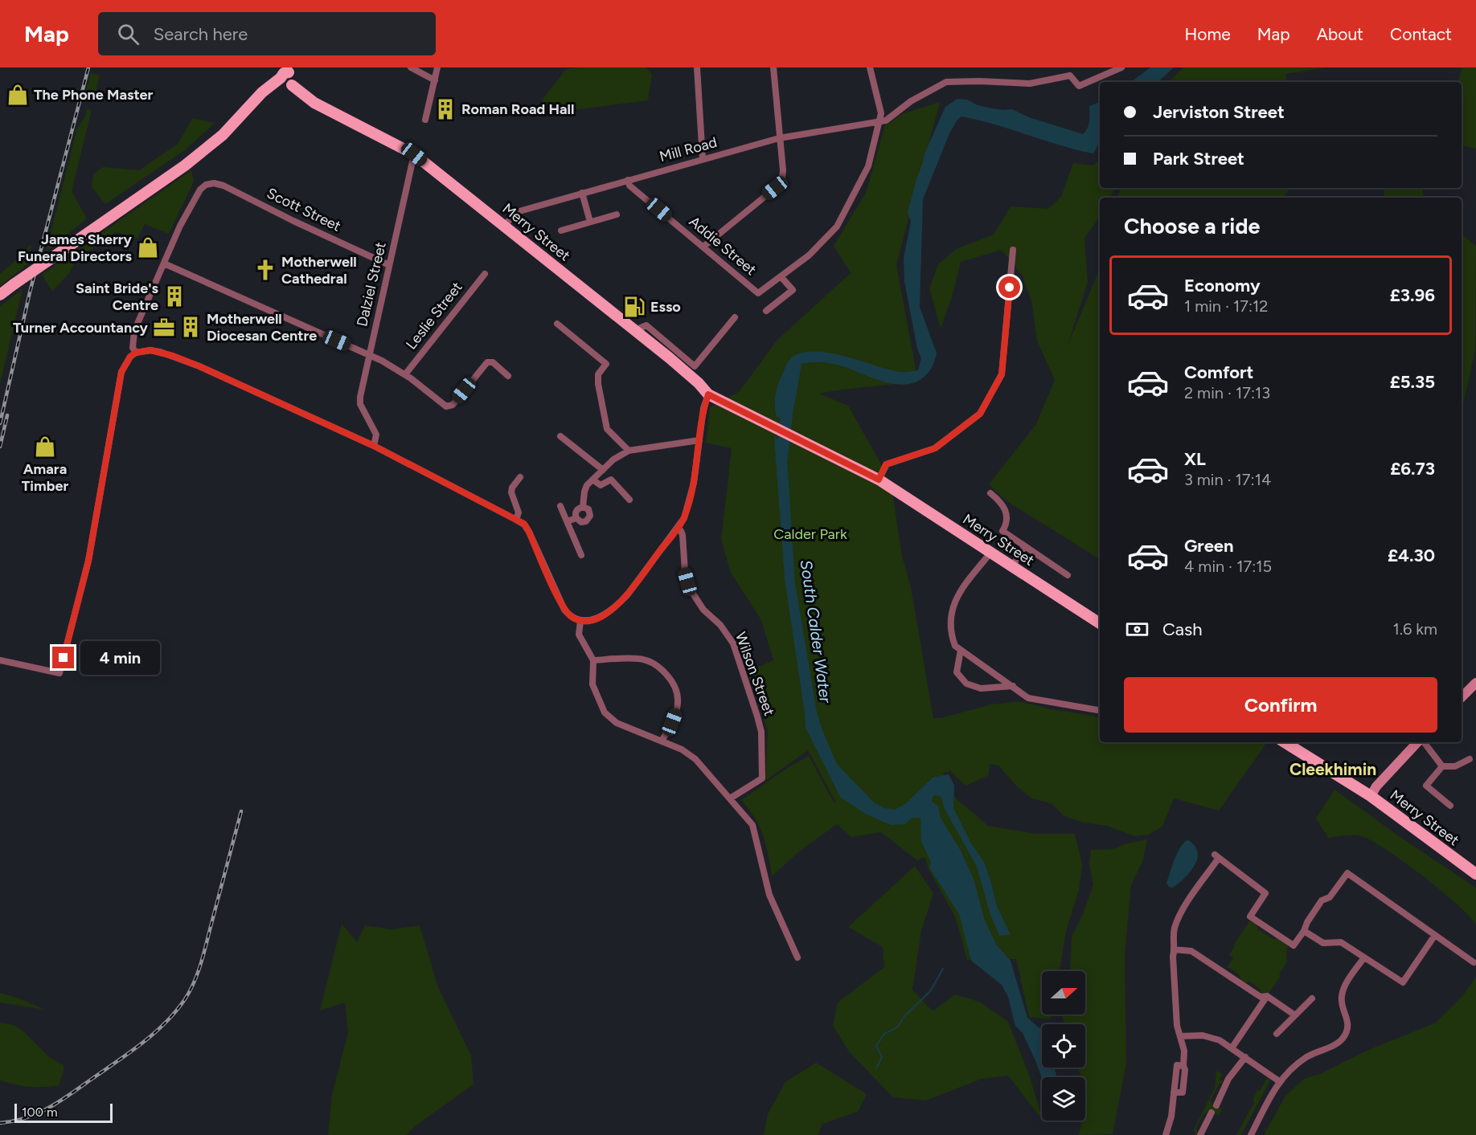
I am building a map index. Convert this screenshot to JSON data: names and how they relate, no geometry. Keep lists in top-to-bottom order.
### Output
{
  "streets": {
    "main road": ["Merry Street"],
    "street": [
      "Mill Road",
      "Scott Street",
      "Addie Street",
      "Dalziel Street",
      "Leslie Street",
      "Wilson Street"
    ]
  },
  "crossings": [
    ["Mill Road", "Merry Street"],
    ["Mill Road", "Addie Street"],
    ["Scott Street", "Dalziel Street"],
    ["Merry Street", "Dalziel Street"]
  ],
  "districts": ["Cleekhimin"],
  "water": ["South Calder Water"],
  "parks": ["Calder Park"],
  "places": {
    "shop": ["The Phone Master", "James Sherry Funeral Directors", "Amara Timber"],
    "building": ["Roman Road Hall", "Saint Bride's Centre", "Motherwell Diocesan Centre"],
    "church": ["Motherwell Cathedral"],
    "fuel station": ["Esso"],
    "office": ["Turner Accountancy"]
  },
  "scale_bar": "100 m",
  "north": "right",
  "page": {
    "header": "Map",
    "search": "Search here",
    "nav": [
      "Home",
      "Map",
      "About",
      "Contact"
    ],
    "banner": ["Jerviston Street", "Park Street"],
    "heading": "Choose a ride",
    "list": [
      {
        "name": "Economy",
        "note": "1 min · 17:12",
        "value": "£3.96"
      },
      {
        "name": "Comfort",
        "note": "2 min · 17:13",
        "value": "£5.35"
      },
      {
        "name": "XL",
        "note": "3 min · 17:14",
        "value": "£6.73"
      },
      {
        "name": "Green",
        "note": "4 min · 17:15",
        "value": "£4.30"
      }
    ],
    "pay": ["Cash", "1.6 km"],
    "bubble": "4 min",
    "buttons": "Confirm",
    "scale": "100 m"
  }
}
